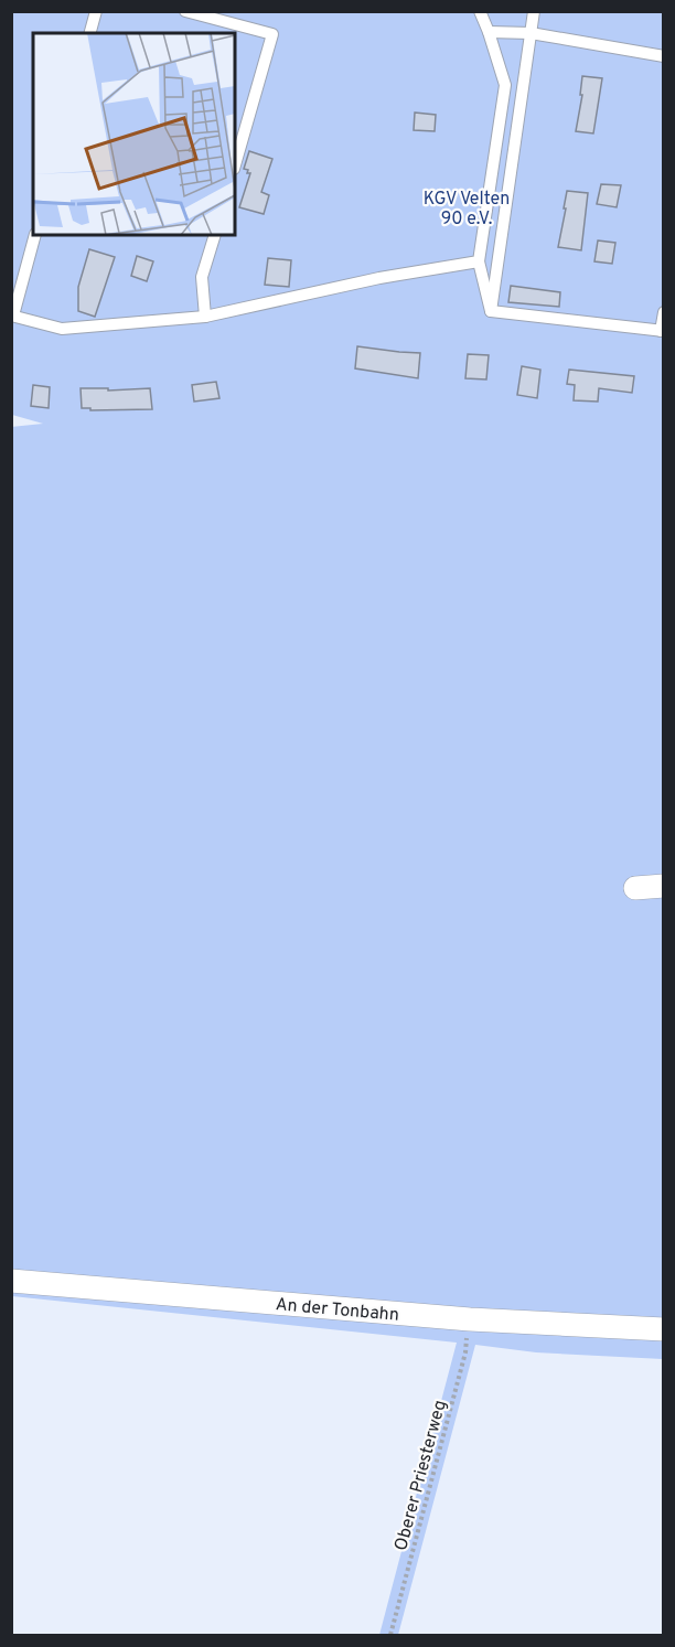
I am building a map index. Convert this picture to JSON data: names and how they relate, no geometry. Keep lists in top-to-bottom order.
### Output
{
  "streets": {
    "street": ["An der Tonbahn"],
    "path": ["Oberer Priesterweg"]
  },
  "crossings": [
    ["An der Tonbahn", "Oberer Priesterweg"]
  ],
  "parks": ["KGV Velten 90 e.V."]
}
